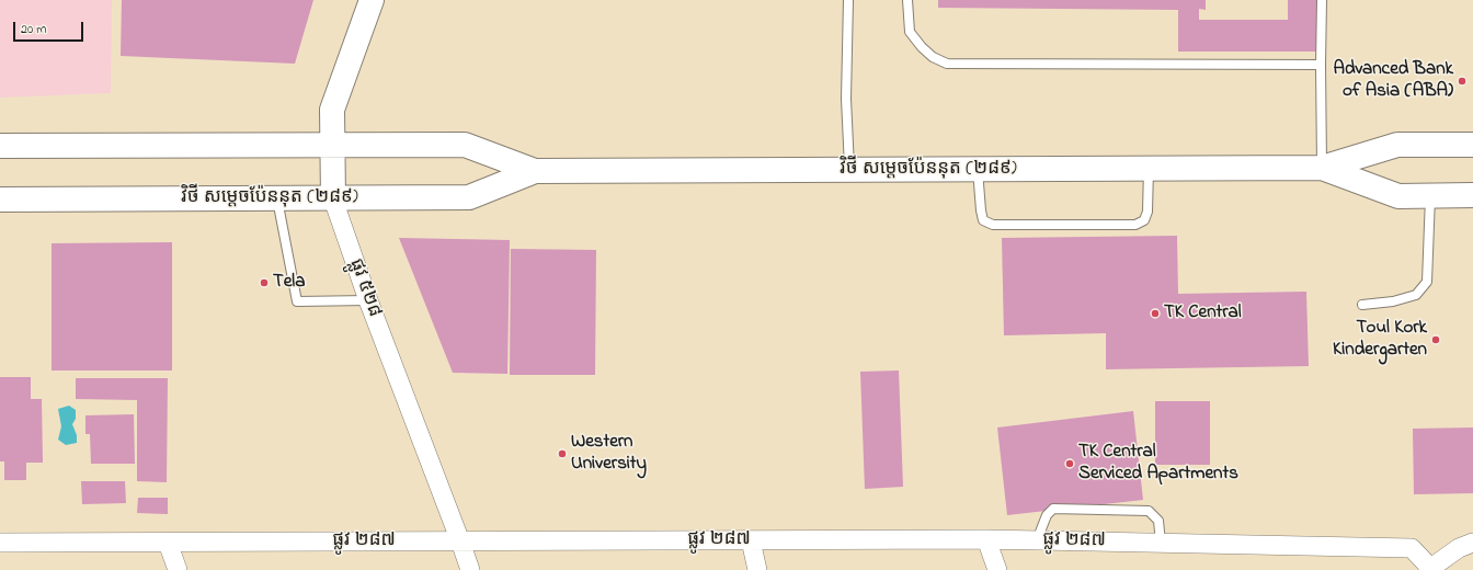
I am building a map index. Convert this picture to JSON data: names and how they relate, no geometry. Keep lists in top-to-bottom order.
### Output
{
  "streets": {
    "main road": ["វិថី សម្តេចប៉ែននុត (២៨៩)", "ផ្លូវ ៥២៨"],
    "street": ["ផ្លូវ ២៨៧"]
  },
  "crossings": [
    ["វិថី សម្តេចប៉ែននុត (២៨៩)", "ផ្លូវ ៥២៨"],
    ["ផ្លូវ ៥២៨", "ផ្លូវ ២៨៧"]
  ],
  "places": [
    "Advanced Bank of Asia (ABA)",
    "Tela",
    "TK Central",
    "Toul Kork Kindergarten",
    "Western University",
    "TK Central Serviced Apartments"
  ],
  "scale_bar": "20 m"
}
